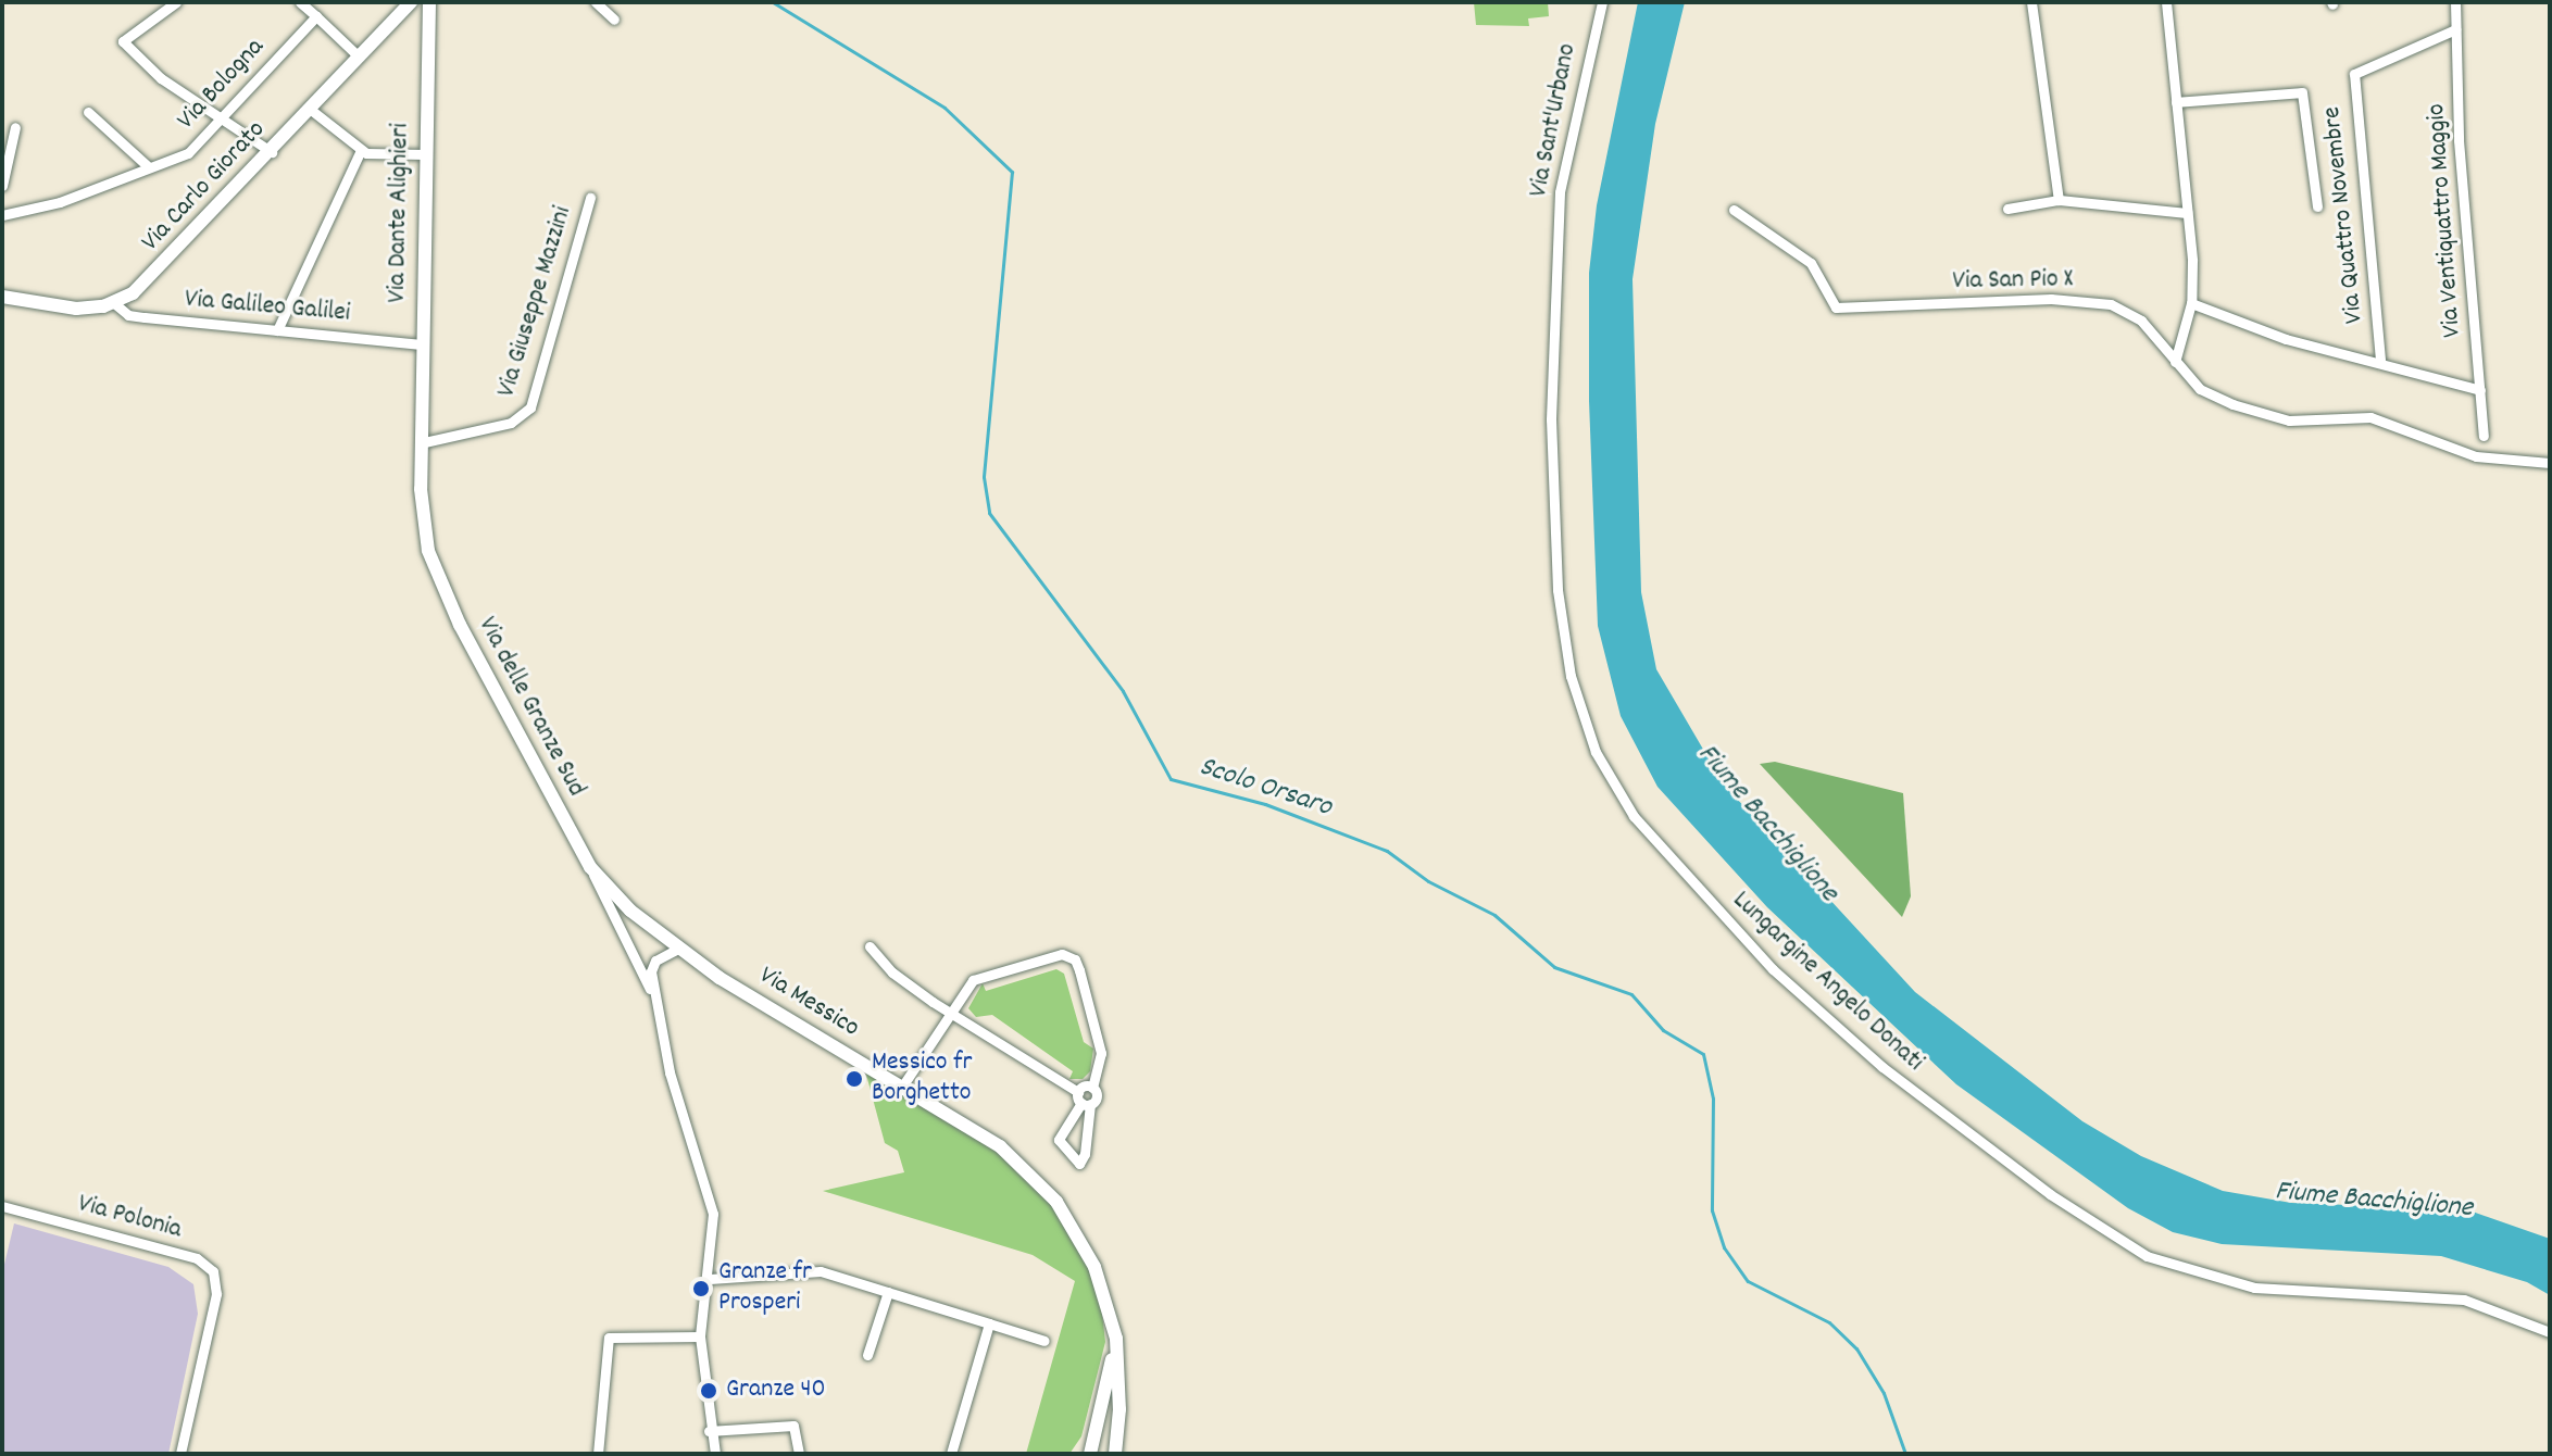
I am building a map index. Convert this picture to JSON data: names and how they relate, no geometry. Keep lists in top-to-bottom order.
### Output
{
  "streets": {
    "street": [
      "Via Bologna",
      "Via Sant'Urbano",
      "Via Carlo Giorato",
      "Via Dante Alighieri",
      "Via Quattro Novembre",
      "Via Ventiquattro Maggio",
      "Via San Pio X",
      "Via Giuseppe Mazzini",
      "Via Galileo Galilei",
      "Via delle Granze Sud",
      "Lungargine Angelo Donati",
      "Via Messico",
      "Via Polonia"
    ]
  },
  "crossings": [
    ["Via Sant'Urbano", "Lungargine Angelo Donati"],
    ["Via Carlo Giorato", "Via Galileo Galilei"],
    ["Via Dante Alighieri", "Via Galileo Galilei"],
    ["Via Dante Alighieri", "Via delle Granze Sud"],
    ["Via Quattro Novembre", "Via Ventiquattro Maggio"],
    ["Via Giuseppe Mazzini", "Via delle Granze Sud"],
    ["Via delle Granze Sud", "Via Messico"]
  ],
  "water": ["Scolo Orsaro", "Fiume Bacchiglione"],
  "places": ["Messico fr Borghetto", "Granze fr Prosperi", "Granze 40"]
}
